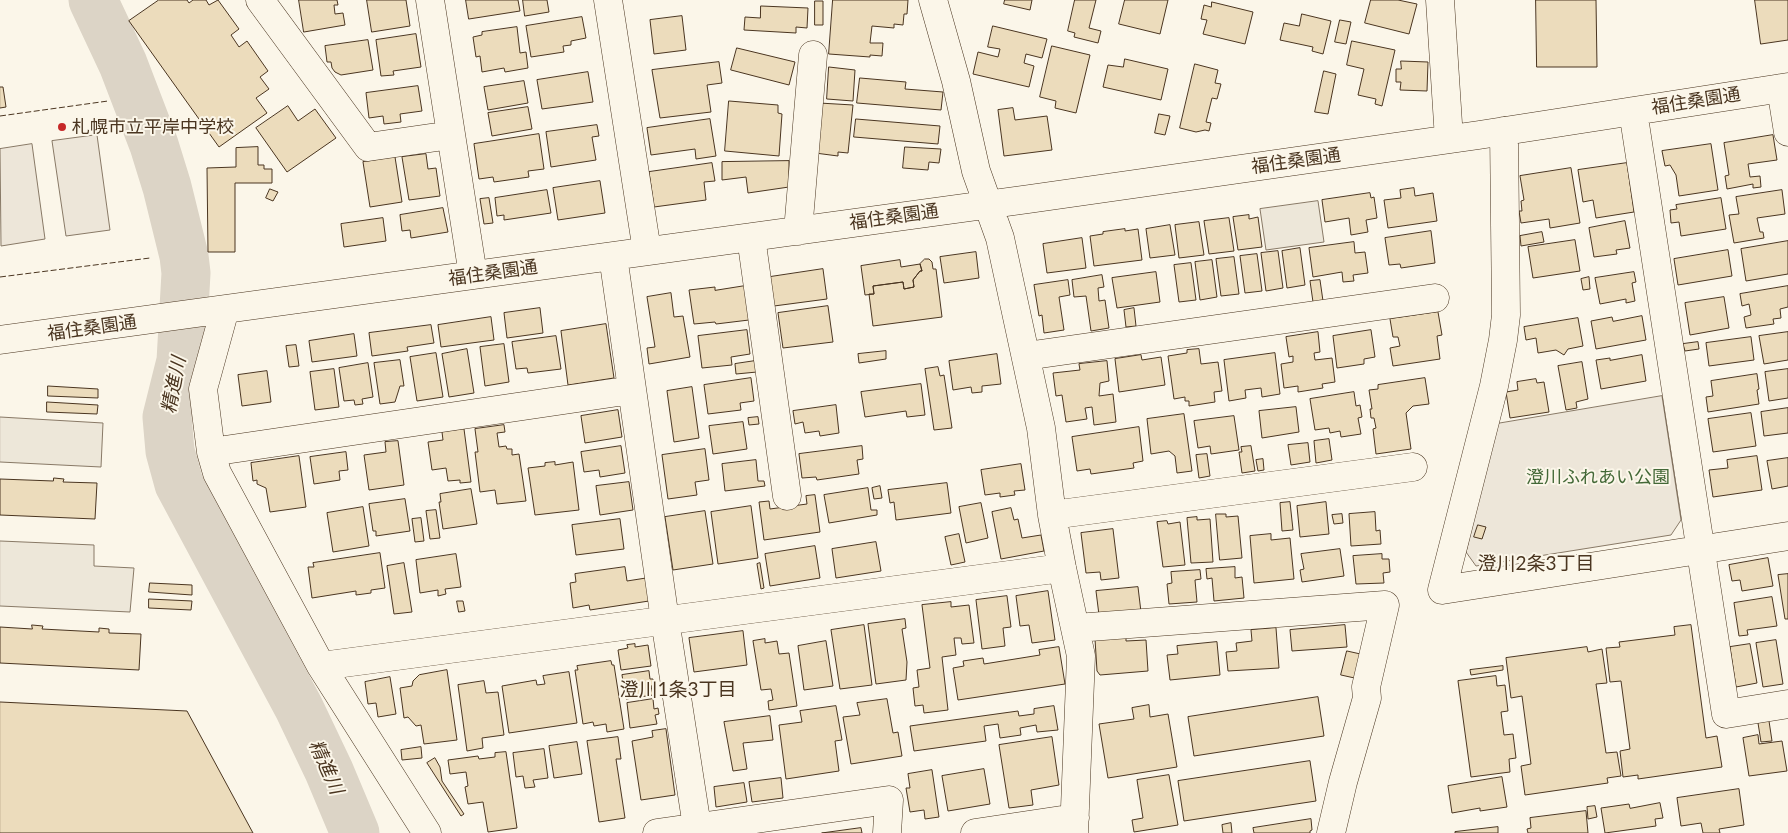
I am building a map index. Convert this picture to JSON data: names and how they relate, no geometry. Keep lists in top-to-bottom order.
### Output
{
  "streets": {
    "street": ["福住桑園通"]
  },
  "districts": ["澄川2条3丁目", "澄川1条3丁目"],
  "water": ["精進川"],
  "parks": ["澄川ふれあい公園"],
  "places": ["札幌市立平岸中学校"]
}
